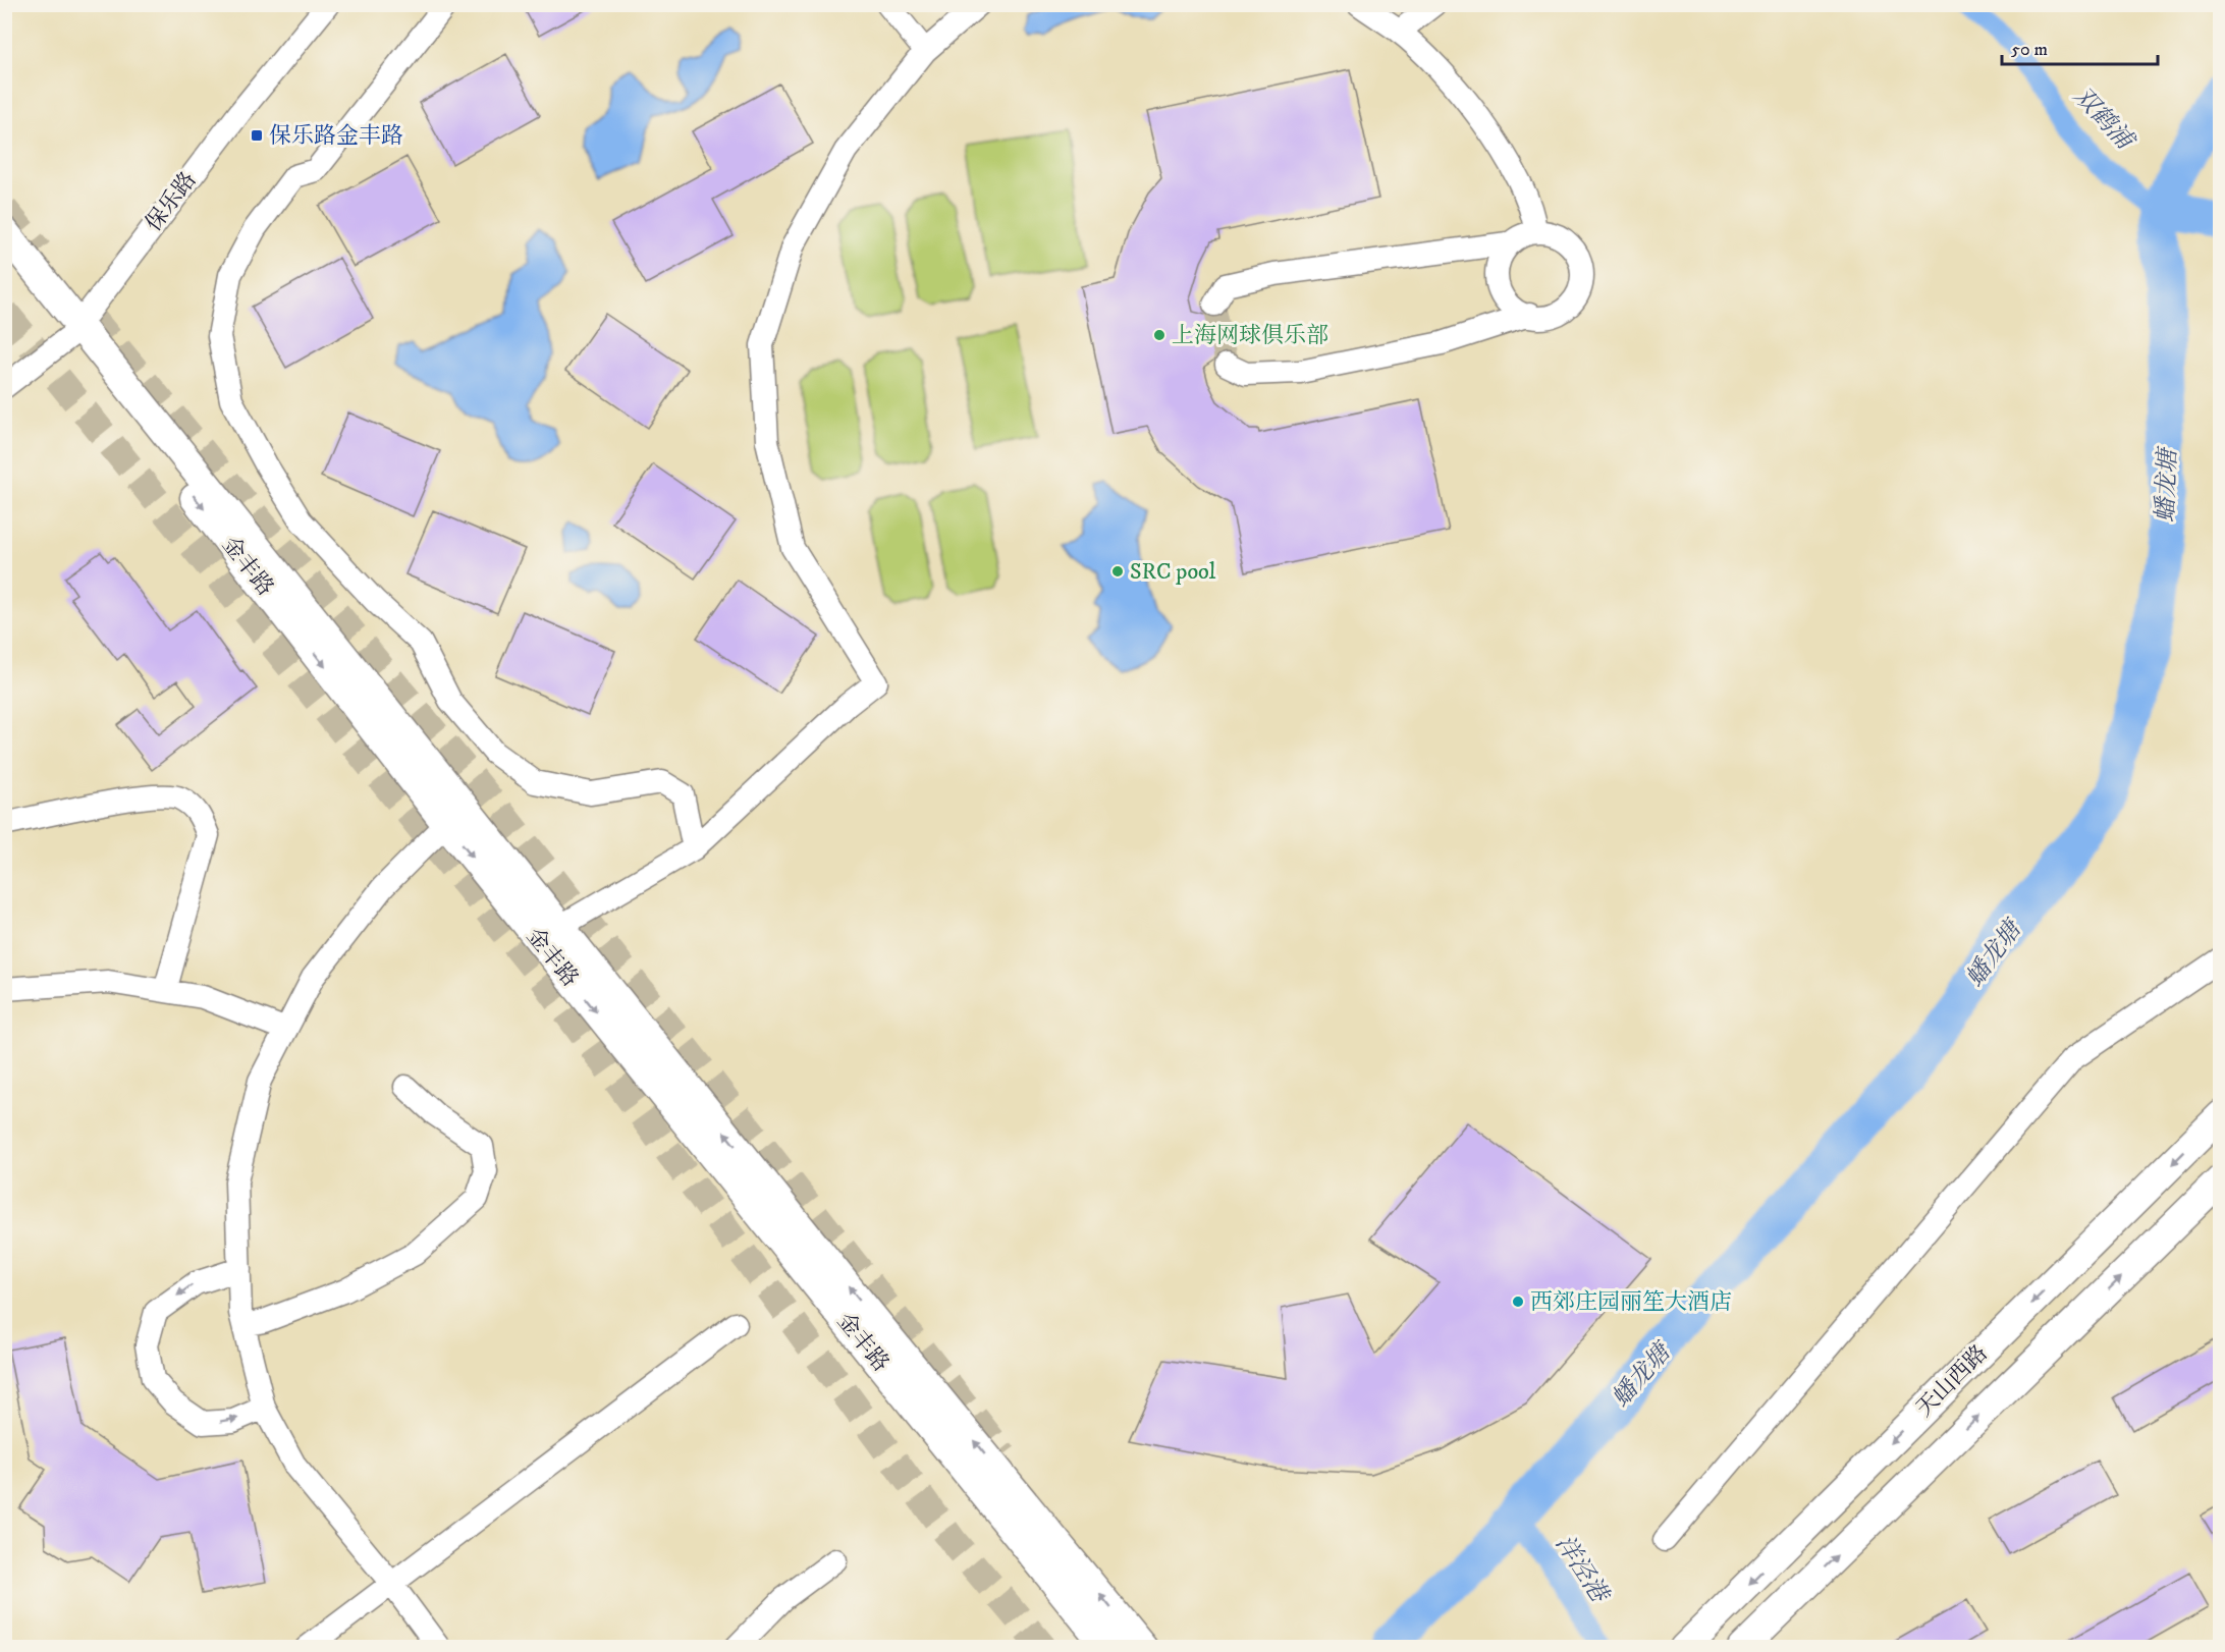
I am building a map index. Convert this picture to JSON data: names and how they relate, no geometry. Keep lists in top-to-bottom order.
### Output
{
  "streets": {
    "main road": ["金丰路", "天山西路"],
    "street": ["保乐路"]
  },
  "crossings": [
    ["保乐路", "金丰路"]
  ],
  "water": ["双鹤浦", "蟠龙塘", "洋泾港"],
  "places": {
    "transit": ["保乐路金丰路"],
    "other": ["上海网球俱乐部", "SRC pool", "西郊庄园丽笙大酒店"]
  },
  "scale_bar": "50 m"
}
